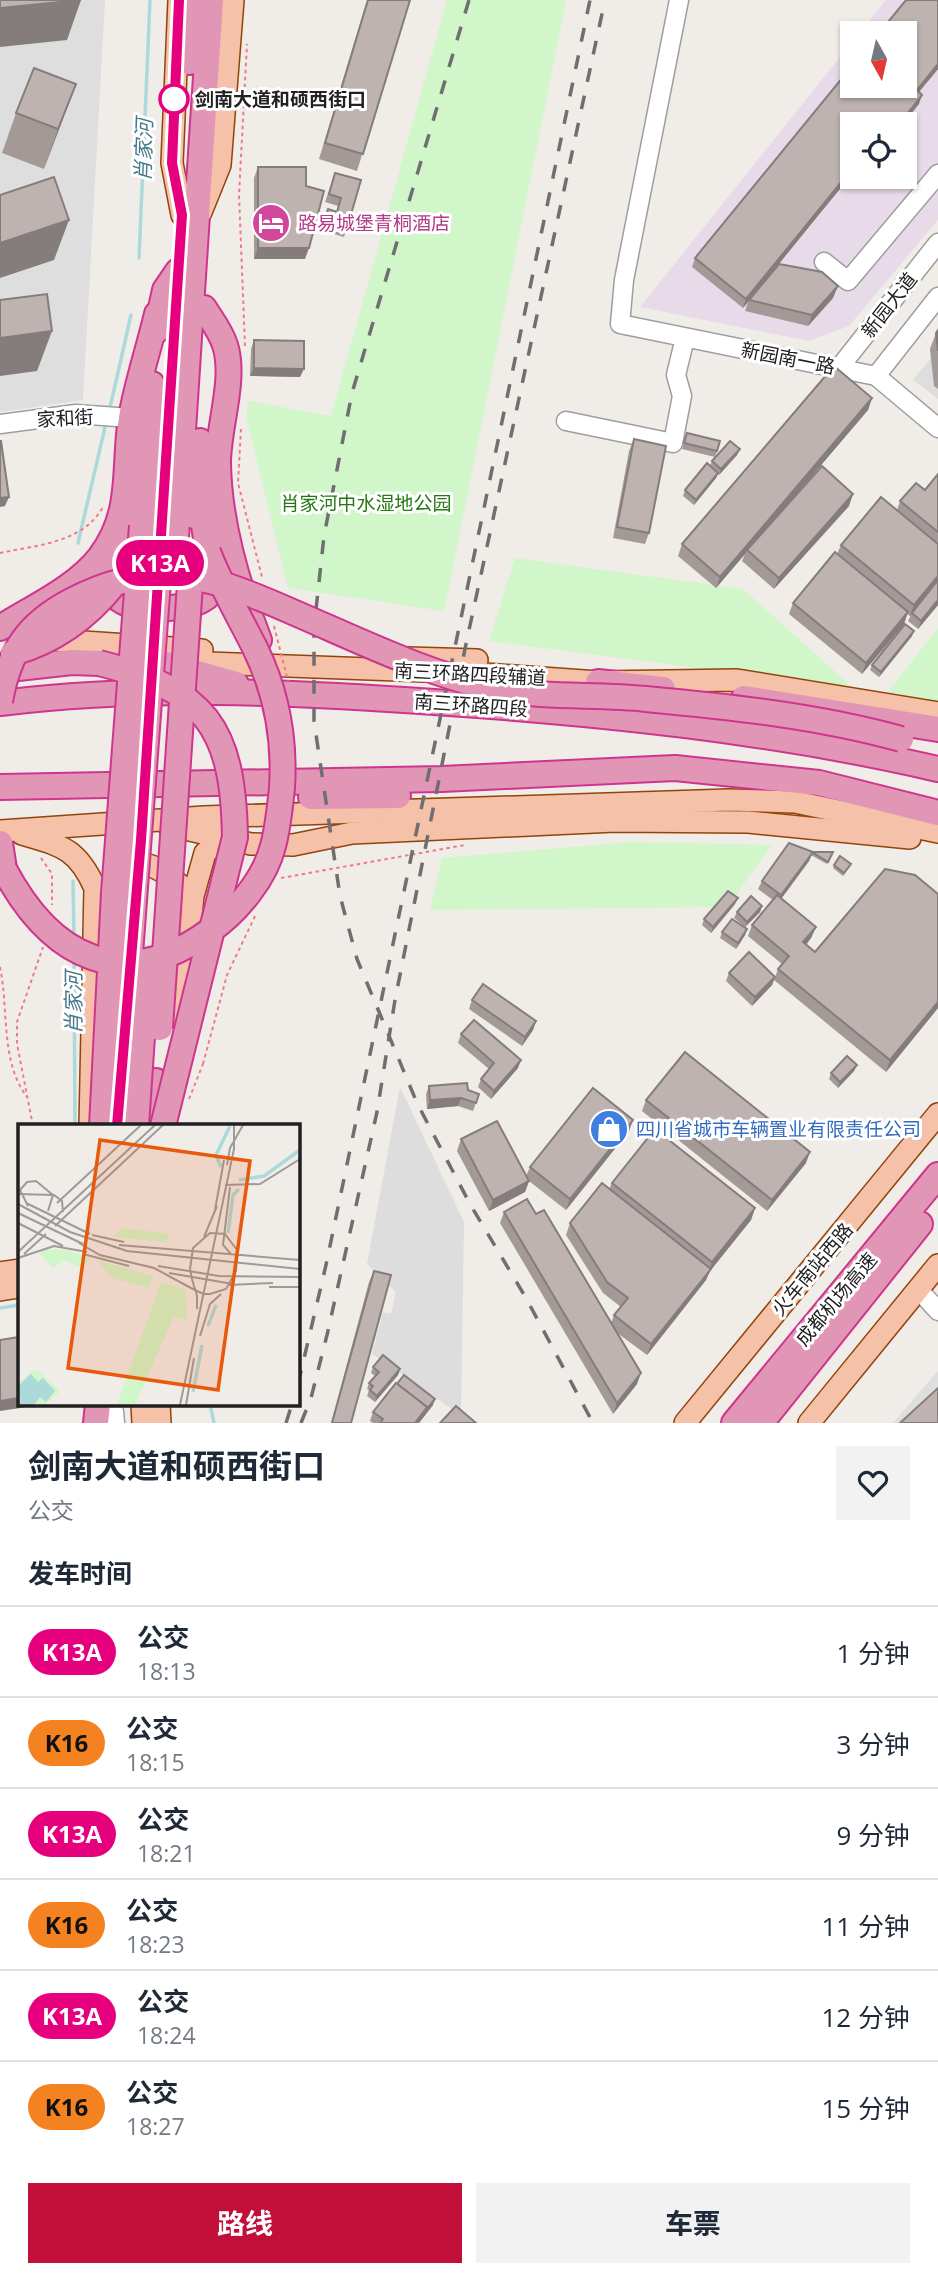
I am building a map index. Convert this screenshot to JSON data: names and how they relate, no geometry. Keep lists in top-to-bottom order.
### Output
{
  "streets": {
    "highway": ["南三环路四段", "成都机场高速"],
    "main road": ["南三环路四段辅道", "火车南站西路"],
    "street": ["新园大道", "新园南一路", "家和街"]
  },
  "crossings": [
    ["新园大道", "新园南一路"]
  ],
  "water": ["肖家河"],
  "parks": ["肖家河中水湿地公园"],
  "places": {
    "other": ["剑南大道和硕西街口"],
    "hotel": ["路易城堡青桐酒店"],
    "shop": ["四川省城市车辆置业有限责任公司"]
  },
  "lines": ["bus line K13A"],
  "north": "bottom",
  "page": {
    "on_map": "K13A",
    "heading": [
      ["剑南大道和硕西街口", "公交"],
      "发车时间"
    ],
    "list": [
      {
        "mark": "K13A",
        "name": "公交",
        "note": "18:13",
        "value": "1 分钟"
      },
      {
        "mark": "K16",
        "name": "公交",
        "note": "18:15",
        "value": "3 分钟"
      },
      {
        "mark": "K13A",
        "name": "公交",
        "note": "18:21",
        "value": "9 分钟"
      },
      {
        "mark": "K16",
        "name": "公交",
        "note": "18:23",
        "value": "11 分钟"
      },
      {
        "mark": "K13A",
        "name": "公交",
        "note": "18:24",
        "value": "12 分钟"
      },
      {
        "mark": "K16",
        "name": "公交",
        "note": "18:27",
        "value": "15 分钟"
      }
    ],
    "buttons": ["路线", "车票"]
  }
}
